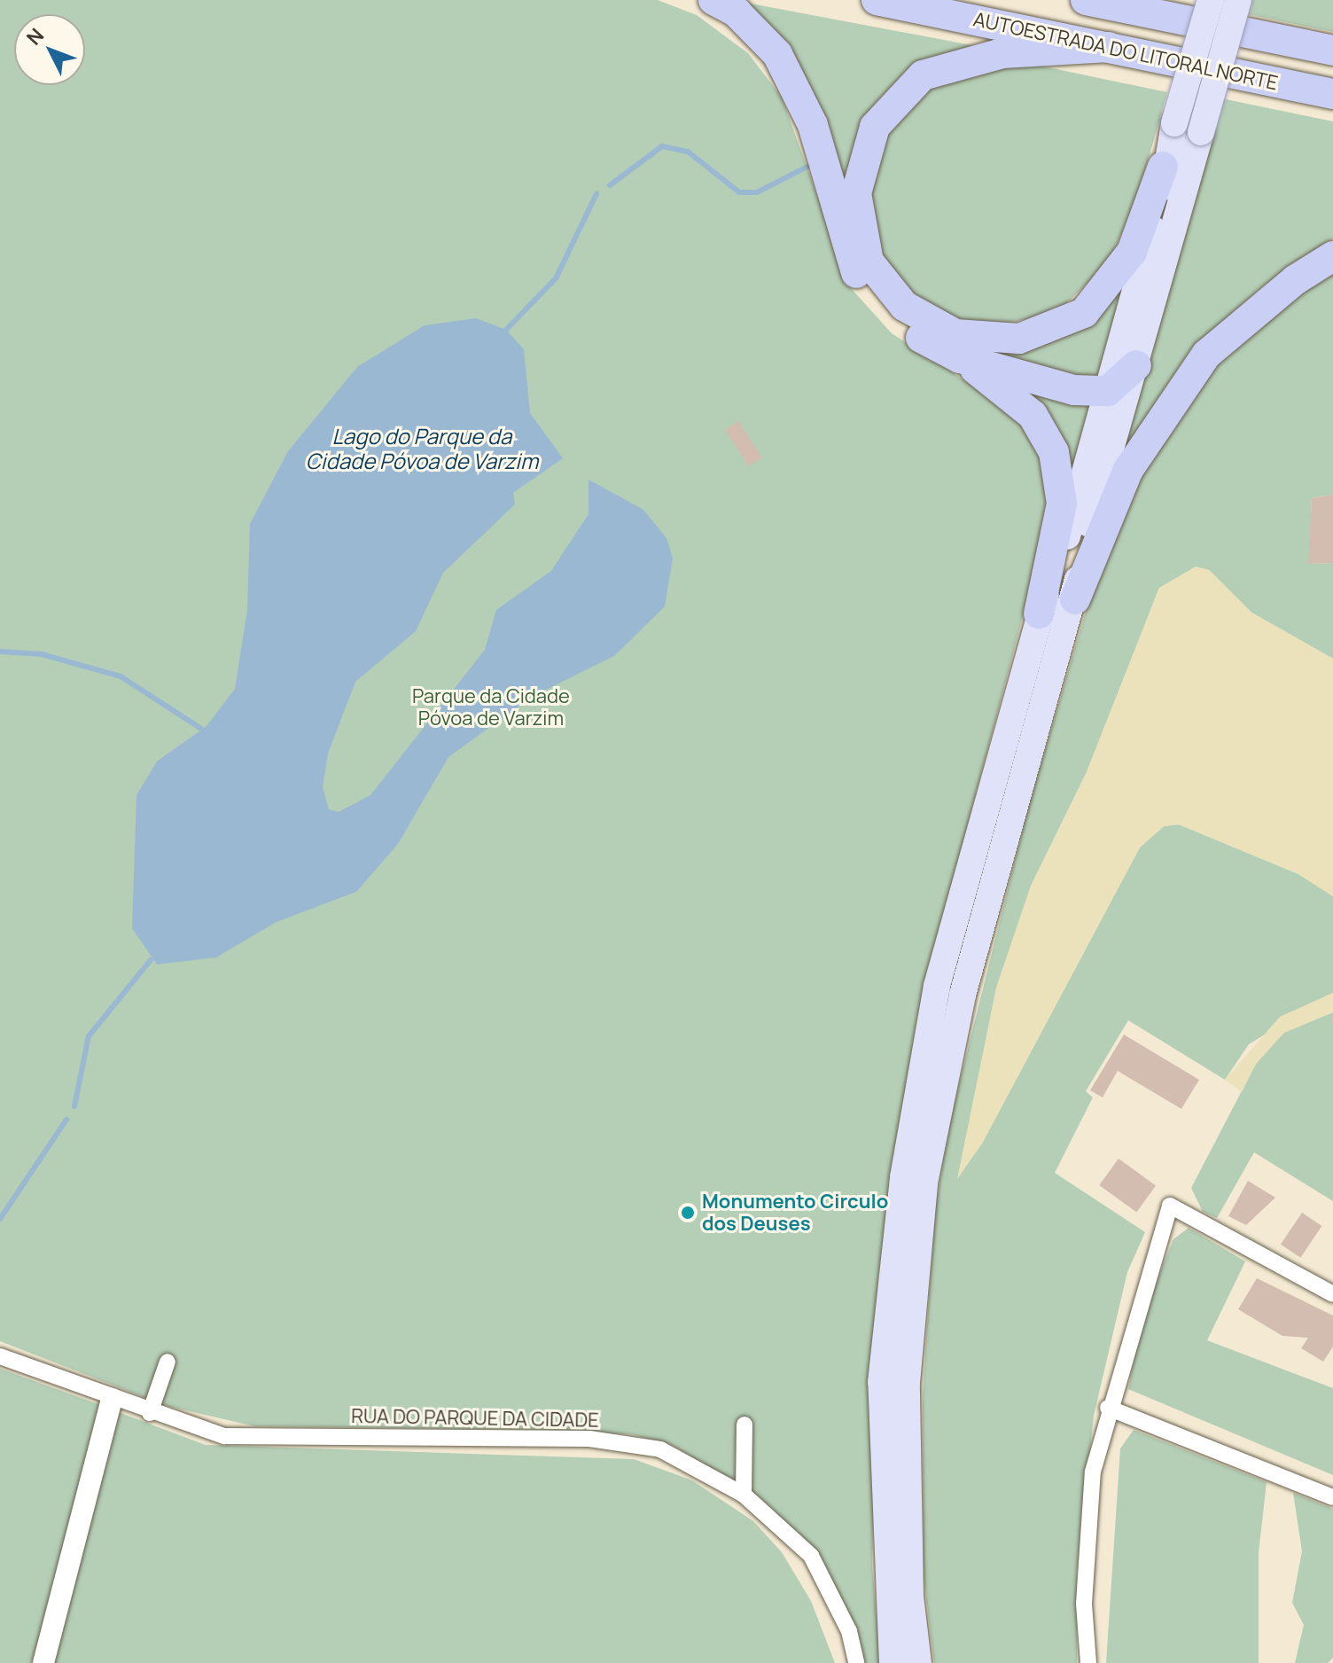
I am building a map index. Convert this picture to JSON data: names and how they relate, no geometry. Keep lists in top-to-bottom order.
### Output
{
  "streets": {
    "highway": ["AUTOESTRADA DO LITORAL NORTE"],
    "street": ["RUA DO PARQUE DA CIDADE"]
  },
  "water": ["Lago do Parque da Cidade Póvoa de Varzim"],
  "parks": ["Parque da Cidade Póvoa de Varzim"],
  "places": ["Monumento Circulo dos Deuses"],
  "north": "top left"
}
